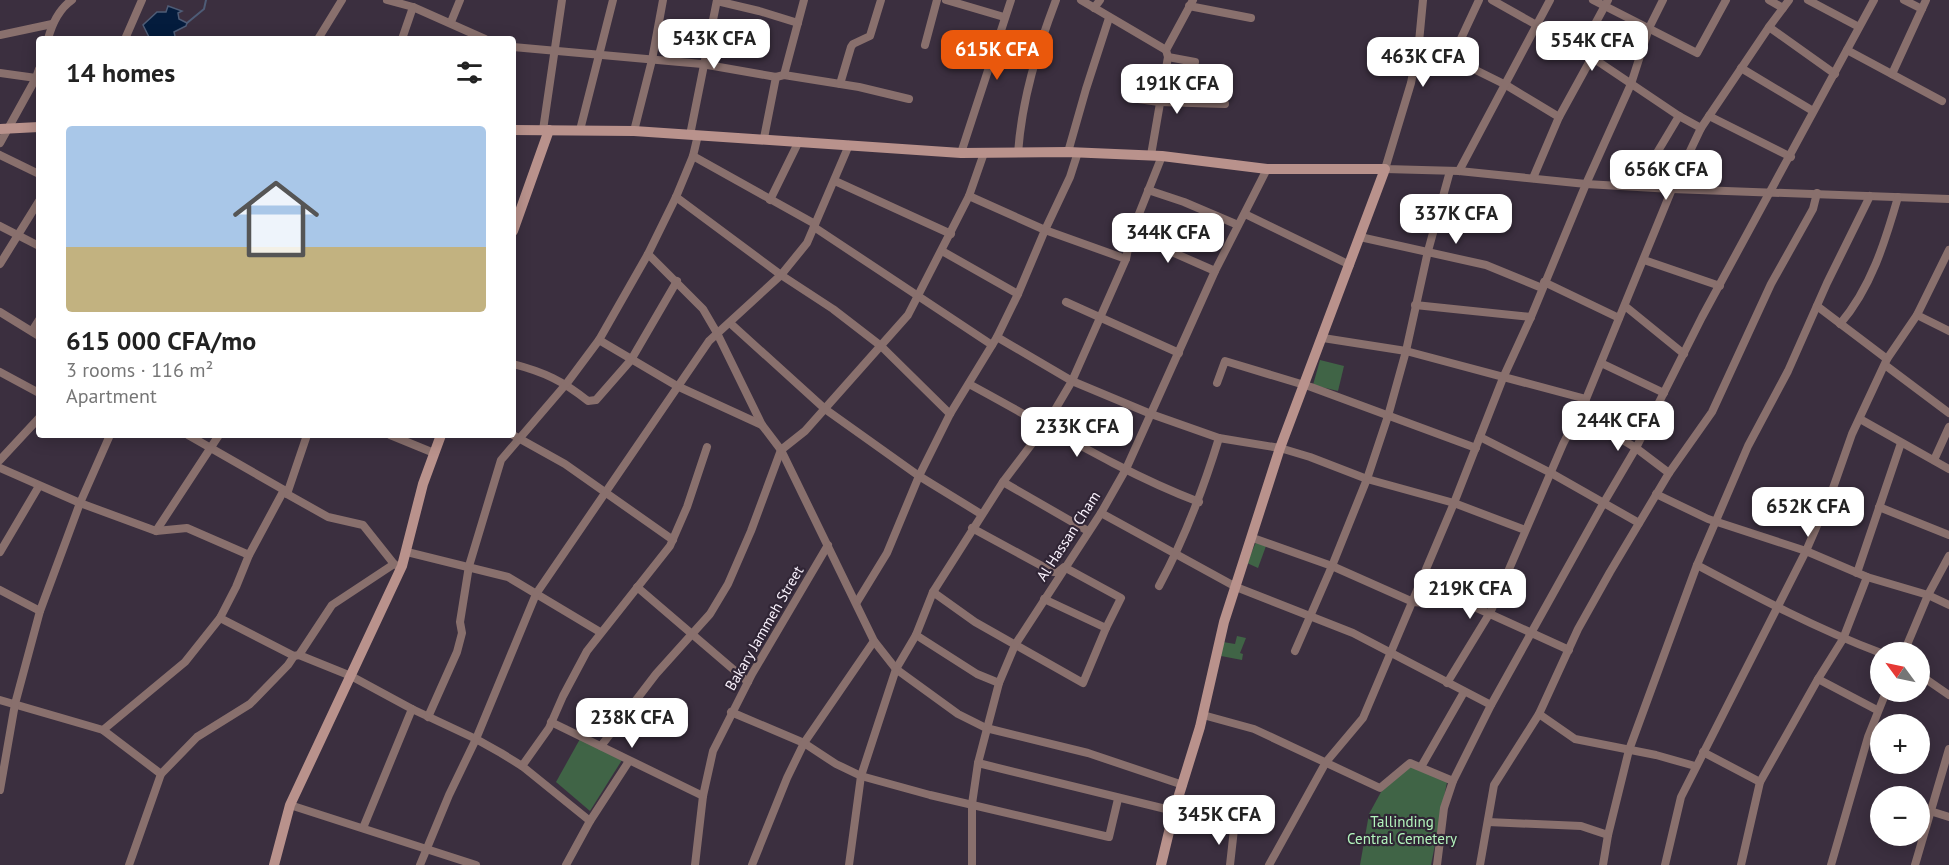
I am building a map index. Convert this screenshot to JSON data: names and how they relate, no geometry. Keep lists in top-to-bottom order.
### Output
{
  "streets": {
    "street": ["Al Hassan Cham", "Bakary Jammeh Street"]
  },
  "parks": ["Tallinding Central Cemetery"],
  "north": "top left",
  "page": {
    "price": [
      "543K CFA",
      "554K CFA",
      "615K CFA",
      "463K CFA",
      "191K CFA",
      "656K CFA",
      "337K CFA",
      "344K CFA",
      "244K CFA",
      "233K CFA",
      "652K CFA",
      "219K CFA",
      "238K CFA",
      "345K CFA"
    ],
    "heading": "14 homes",
    "list": [
      {
        "name": "615 000 CFA/mo",
        "note": "3 rooms · 116 m² · Apartment"
      }
    ],
    "map_buttons": ["+", "−"]
  }
}
